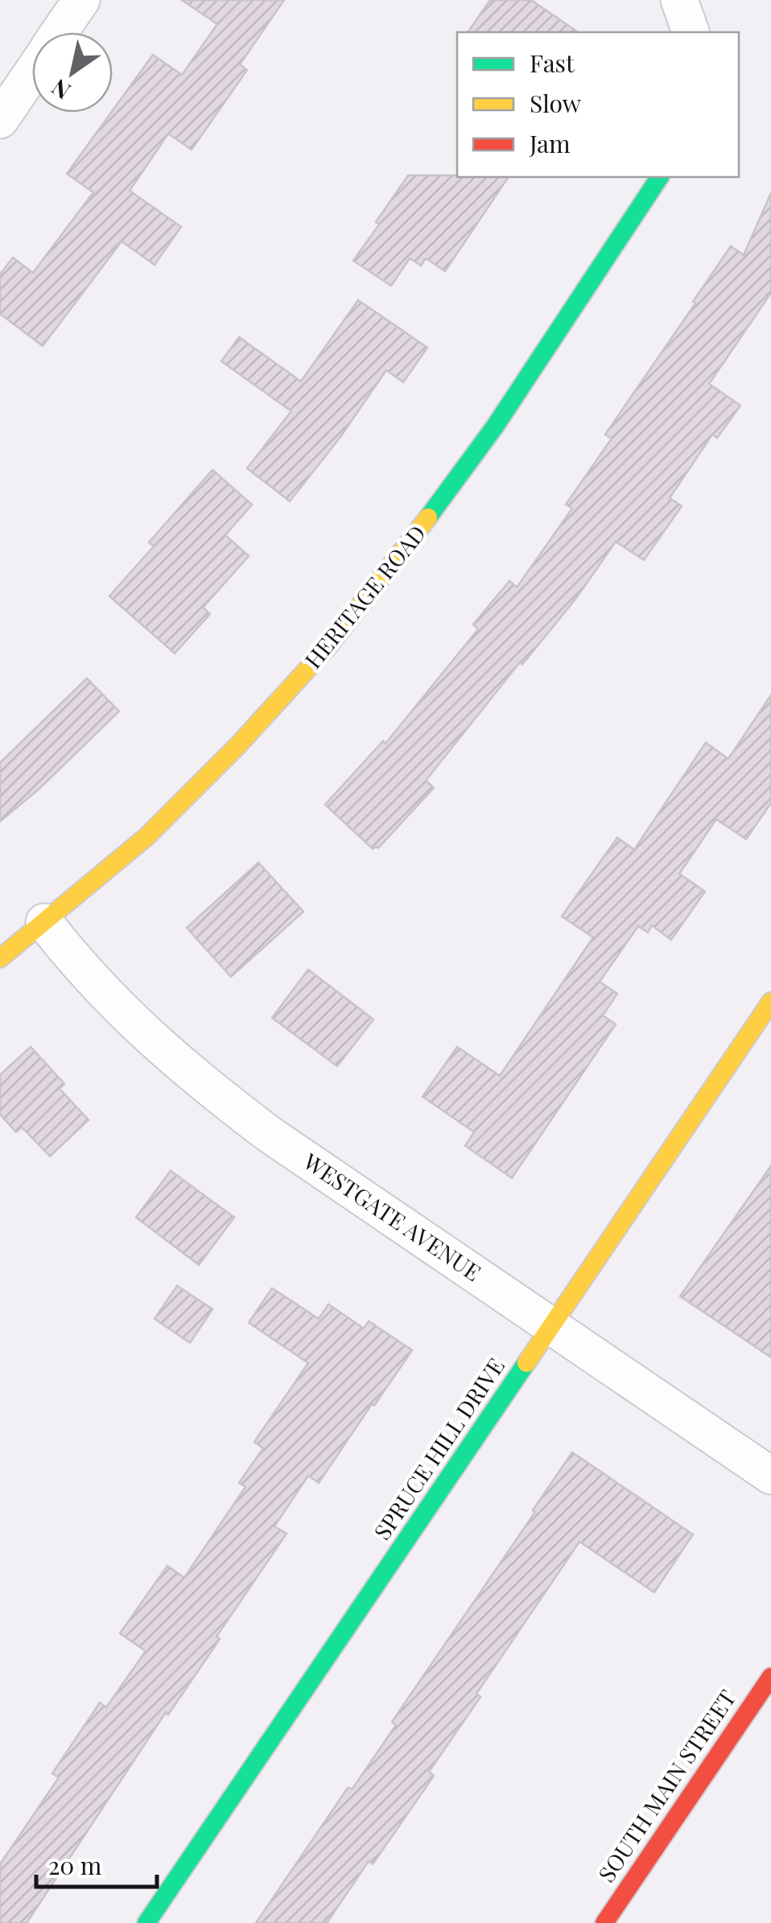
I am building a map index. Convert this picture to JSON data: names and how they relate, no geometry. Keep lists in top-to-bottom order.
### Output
{
  "streets": {
    "street": [
      "HERITAGE ROAD",
      "WESTGATE AVENUE",
      "SPRUCE HILL DRIVE",
      "SOUTH MAIN STREET"
    ]
  },
  "crossings": [
    ["HERITAGE ROAD", "WESTGATE AVENUE"],
    ["WESTGATE AVENUE", "SPRUCE HILL DRIVE"]
  ],
  "legend": ["Fast", "Slow", "Jam"],
  "scale_bar": "20 m",
  "north": "bottom left"
}
